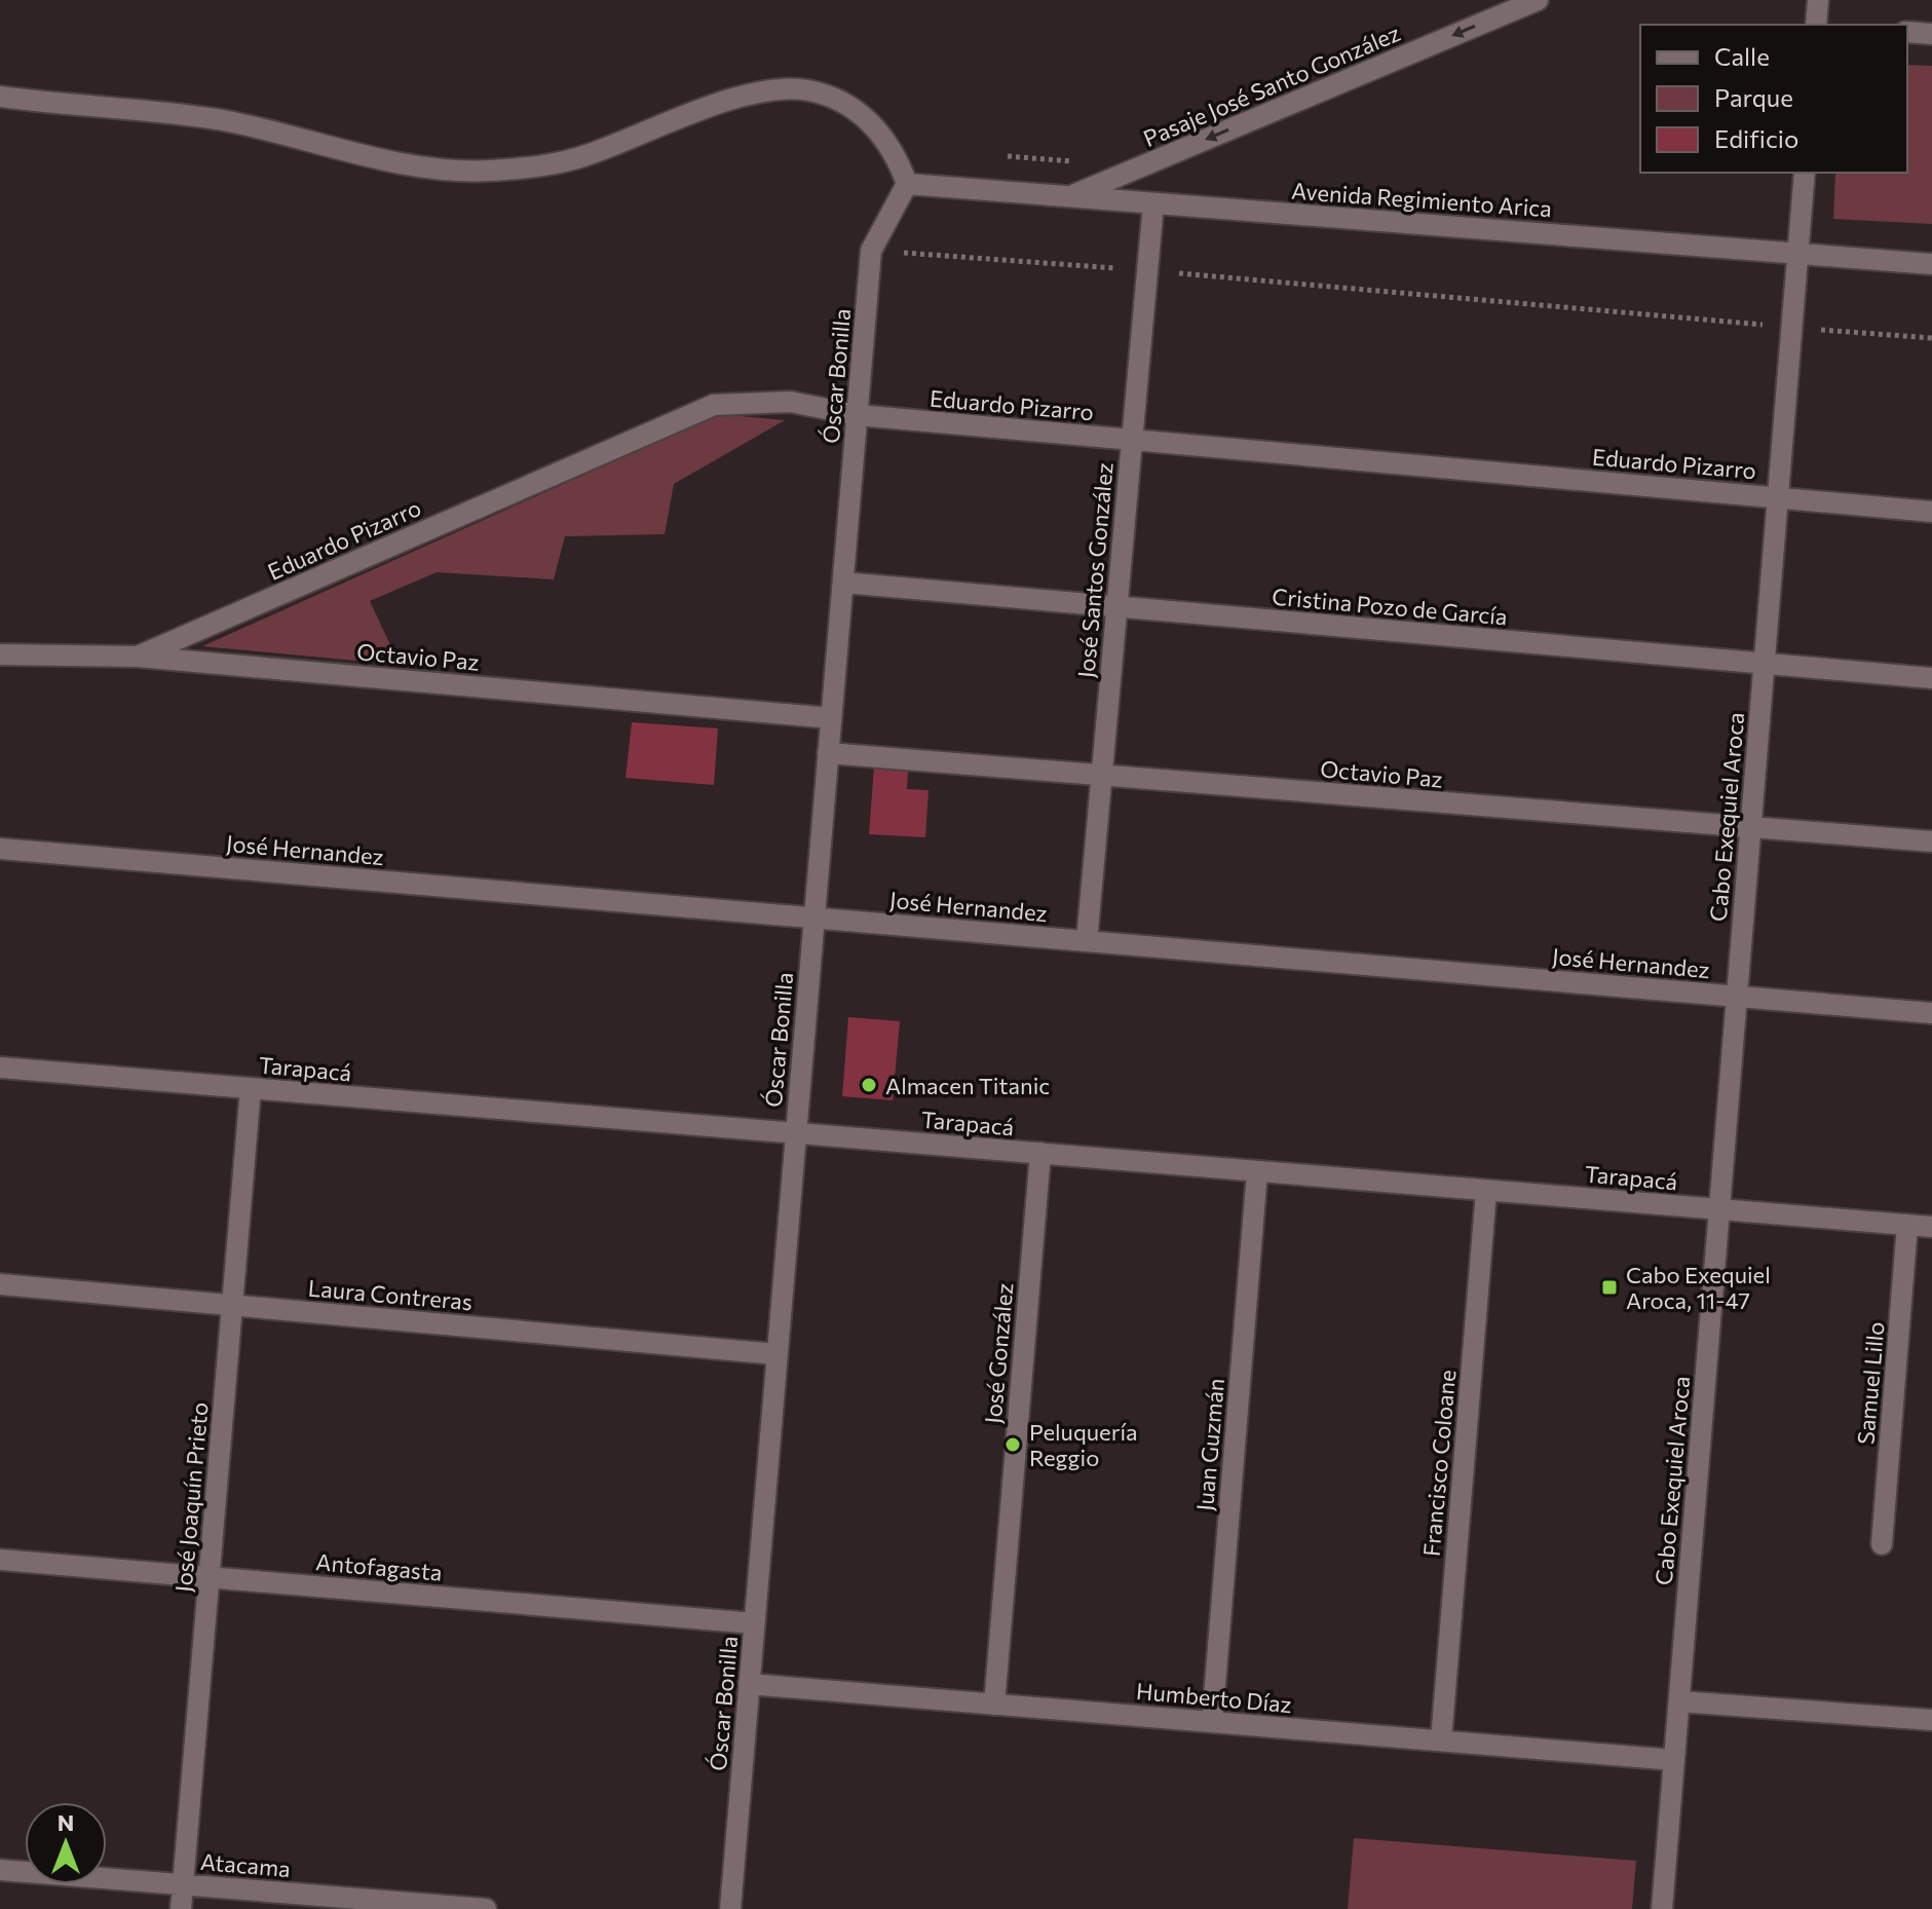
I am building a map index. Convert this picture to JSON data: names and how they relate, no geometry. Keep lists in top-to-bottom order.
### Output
{
  "streets": {
    "street": [
      "Pasaje José Santo González",
      "Avenida Regimiento Arica",
      "Óscar Bonilla",
      "Eduardo Pizarro",
      "José Santos González",
      "Cristina Pozo de García",
      "Octavio Paz",
      "Cabo Exequiel Aroca",
      "José Hernandez",
      "Tarapacá",
      "Laura Contreras",
      "José González",
      "Samuel Lillo",
      "Juan Guzmán",
      "Francisco Coloane",
      "José Joaquín Prieto",
      "Antofagasta",
      "Humberto Díaz",
      "Atacama"
    ]
  },
  "crossings": [
    ["Pasaje José Santo González", "Avenida Regimiento Arica"],
    ["Avenida Regimiento Arica", "Óscar Bonilla"],
    ["Avenida Regimiento Arica", "José Santos González"],
    ["Avenida Regimiento Arica", "Cabo Exequiel Aroca"],
    ["Óscar Bonilla", "Eduardo Pizarro"],
    ["Óscar Bonilla", "Cristina Pozo de García"],
    ["Óscar Bonilla", "Octavio Paz"],
    ["Óscar Bonilla", "José Hernandez"],
    ["Óscar Bonilla", "Tarapacá"],
    ["Óscar Bonilla", "Laura Contreras"],
    ["Óscar Bonilla", "Antofagasta"],
    ["Óscar Bonilla", "Humberto Díaz"],
    ["Eduardo Pizarro", "José Santos González"],
    ["Eduardo Pizarro", "Octavio Paz"],
    ["Eduardo Pizarro", "Cabo Exequiel Aroca"],
    ["José Santos González", "Cristina Pozo de García"],
    ["José Santos González", "Octavio Paz"],
    ["José Santos González", "José Hernandez"],
    ["Cristina Pozo de García", "Cabo Exequiel Aroca"],
    ["Octavio Paz", "Cabo Exequiel Aroca"],
    ["Cabo Exequiel Aroca", "José Hernandez"],
    ["Cabo Exequiel Aroca", "Tarapacá"],
    ["Cabo Exequiel Aroca", "Humberto Díaz"],
    ["Tarapacá", "José González"],
    ["Tarapacá", "Samuel Lillo"],
    ["Tarapacá", "Juan Guzmán"],
    ["Tarapacá", "Francisco Coloane"],
    ["Tarapacá", "José Joaquín Prieto"],
    ["Laura Contreras", "José Joaquín Prieto"],
    ["José González", "Humberto Díaz"],
    ["Juan Guzmán", "Humberto Díaz"],
    ["Francisco Coloane", "Humberto Díaz"],
    ["José Joaquín Prieto", "Antofagasta"],
    ["José Joaquín Prieto", "Atacama"]
  ],
  "one_way": ["Pasaje José Santo González"],
  "places": {
    "other": ["Almacen Titanic", "Peluquería Reggio"],
    "transit": ["Cabo Exequiel Aroca, 11-47"]
  },
  "legend": ["Calle", "Parque", "Edificio"],
  "north": "top"
}
